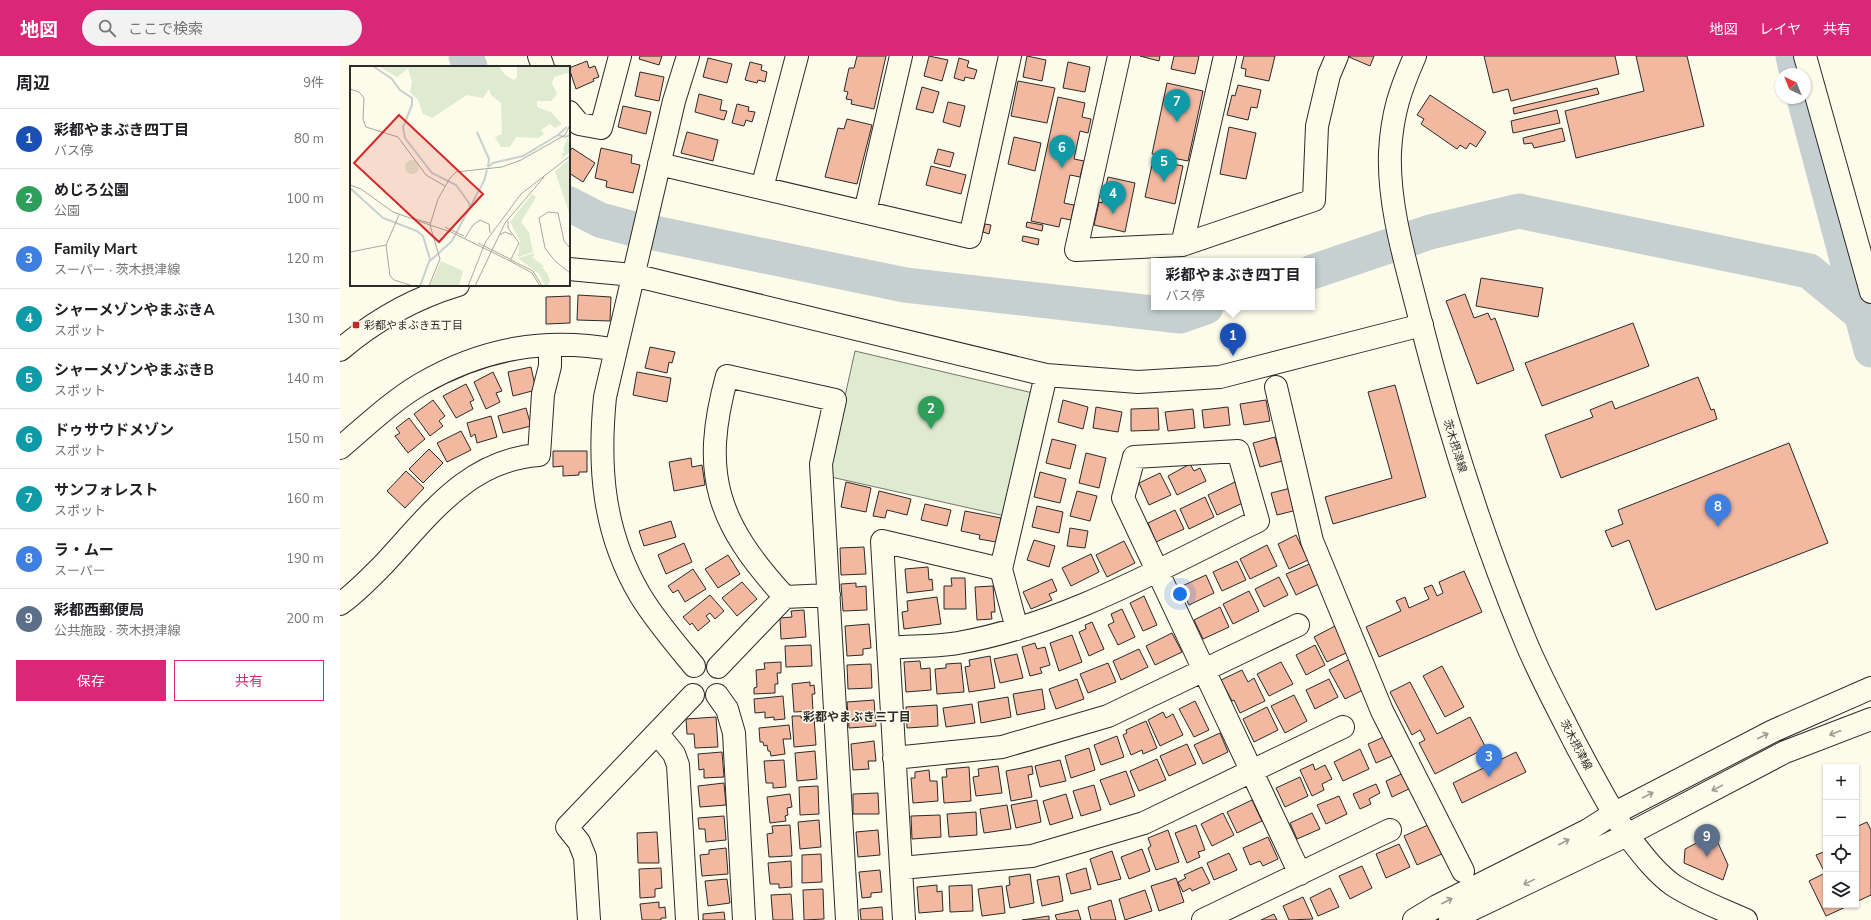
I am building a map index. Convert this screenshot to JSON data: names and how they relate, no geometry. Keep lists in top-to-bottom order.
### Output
{
  "streets": {
    "street": ["茨木摂津線"]
  },
  "districts": ["彩都やまぶき三丁目"],
  "places": {
    "transit": ["彩都やまぶき五丁目"]
  },
  "north": "top left",
  "page": {
    "header": "地図",
    "search": "ここで検索",
    "nav": ["地図", "レイヤ", "共有"],
    "heading": ["周辺", "9件"],
    "pins": [
      "7",
      "6",
      "5",
      "4",
      "1",
      "2",
      "8",
      "3",
      "9"
    ],
    "list": [
      {
        "mark": "1",
        "name": "彩都やまぶき四丁目",
        "note": "バス停",
        "value": "80 m"
      },
      {
        "mark": "2",
        "name": "めじろ公園",
        "note": "公園",
        "value": "100 m"
      },
      {
        "mark": "3",
        "name": "Family Mart",
        "note": "スーパー · 茨木摂津線",
        "value": "120 m"
      },
      {
        "mark": "4",
        "name": "シャーメゾンやまぶきA",
        "note": "スポット",
        "value": "130 m"
      },
      {
        "mark": "5",
        "name": "シャーメゾンやまぶきB",
        "note": "スポット",
        "value": "140 m"
      },
      {
        "mark": "6",
        "name": "ドゥサウドメゾン",
        "note": "スポット",
        "value": "150 m"
      },
      {
        "mark": "7",
        "name": "サンフォレスト",
        "note": "スポット",
        "value": "160 m"
      },
      {
        "mark": "8",
        "name": "ラ・ムー",
        "note": "スーパー",
        "value": "190 m"
      },
      {
        "mark": "9",
        "name": "彩都西郵便局",
        "note": "公共施設 · 茨木摂津線",
        "value": "200 m"
      }
    ],
    "popup": ["彩都やまぶき四丁目", "バス停"],
    "buttons": ["保存", "共有"],
    "map_buttons": ["+", "−"]
  }
}
